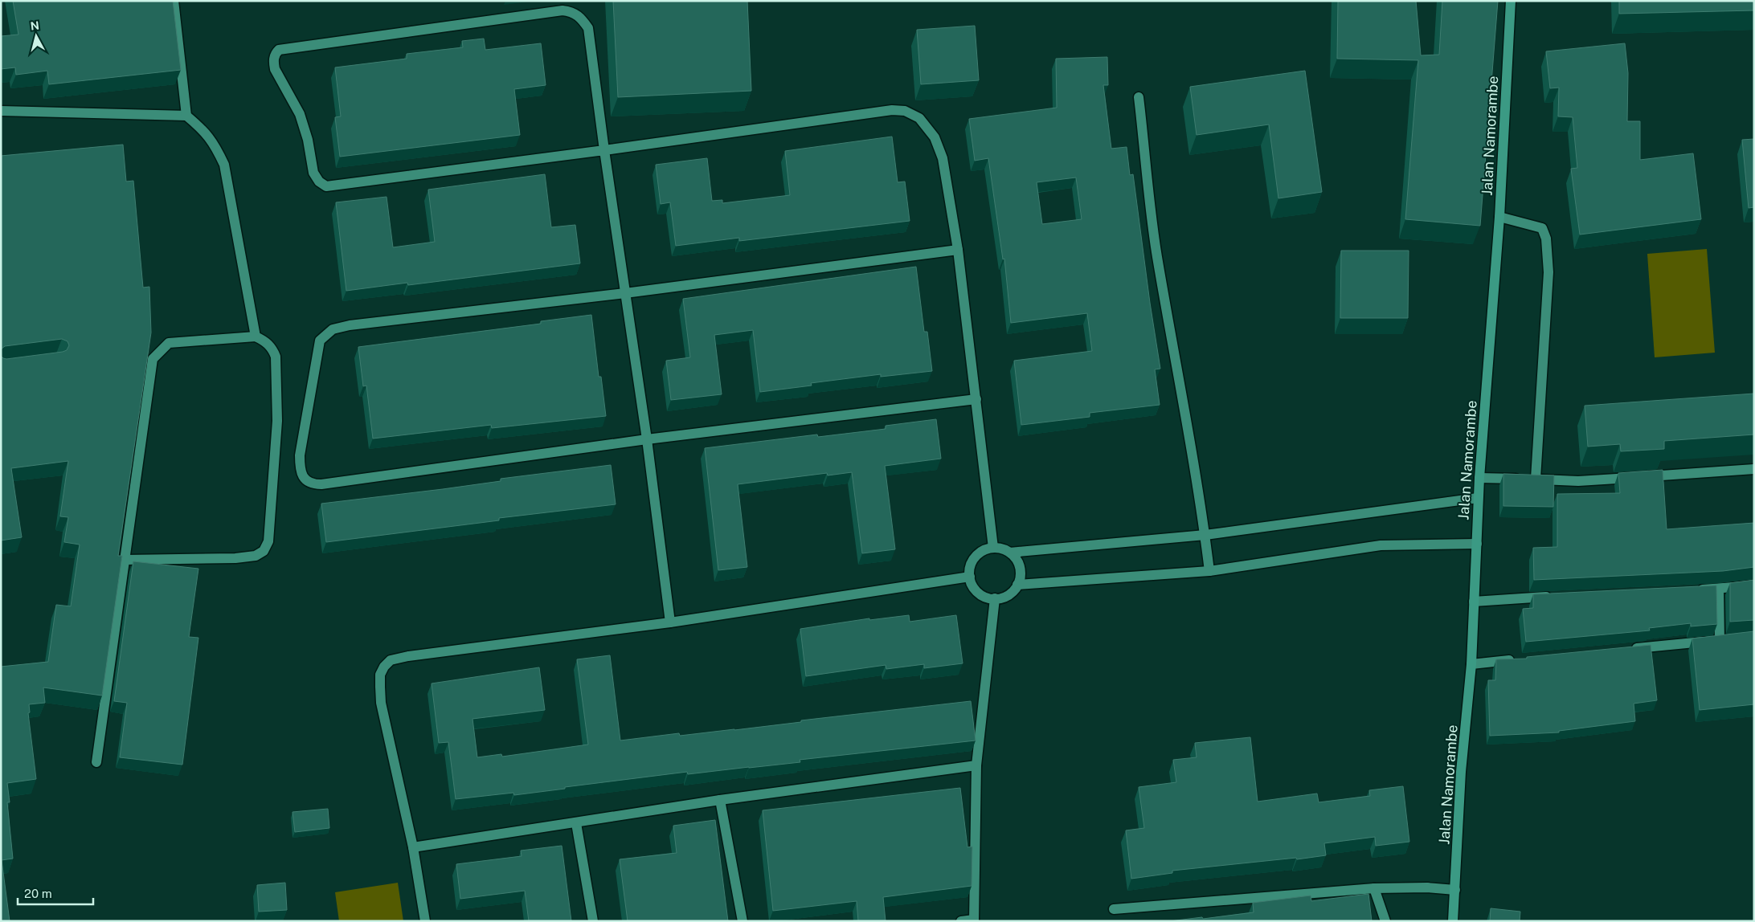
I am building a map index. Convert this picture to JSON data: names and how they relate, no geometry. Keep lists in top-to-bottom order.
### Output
{
  "streets": {
    "main road": ["Jalan Namorambe"]
  },
  "scale_bar": "20 m",
  "north": "top"
}
